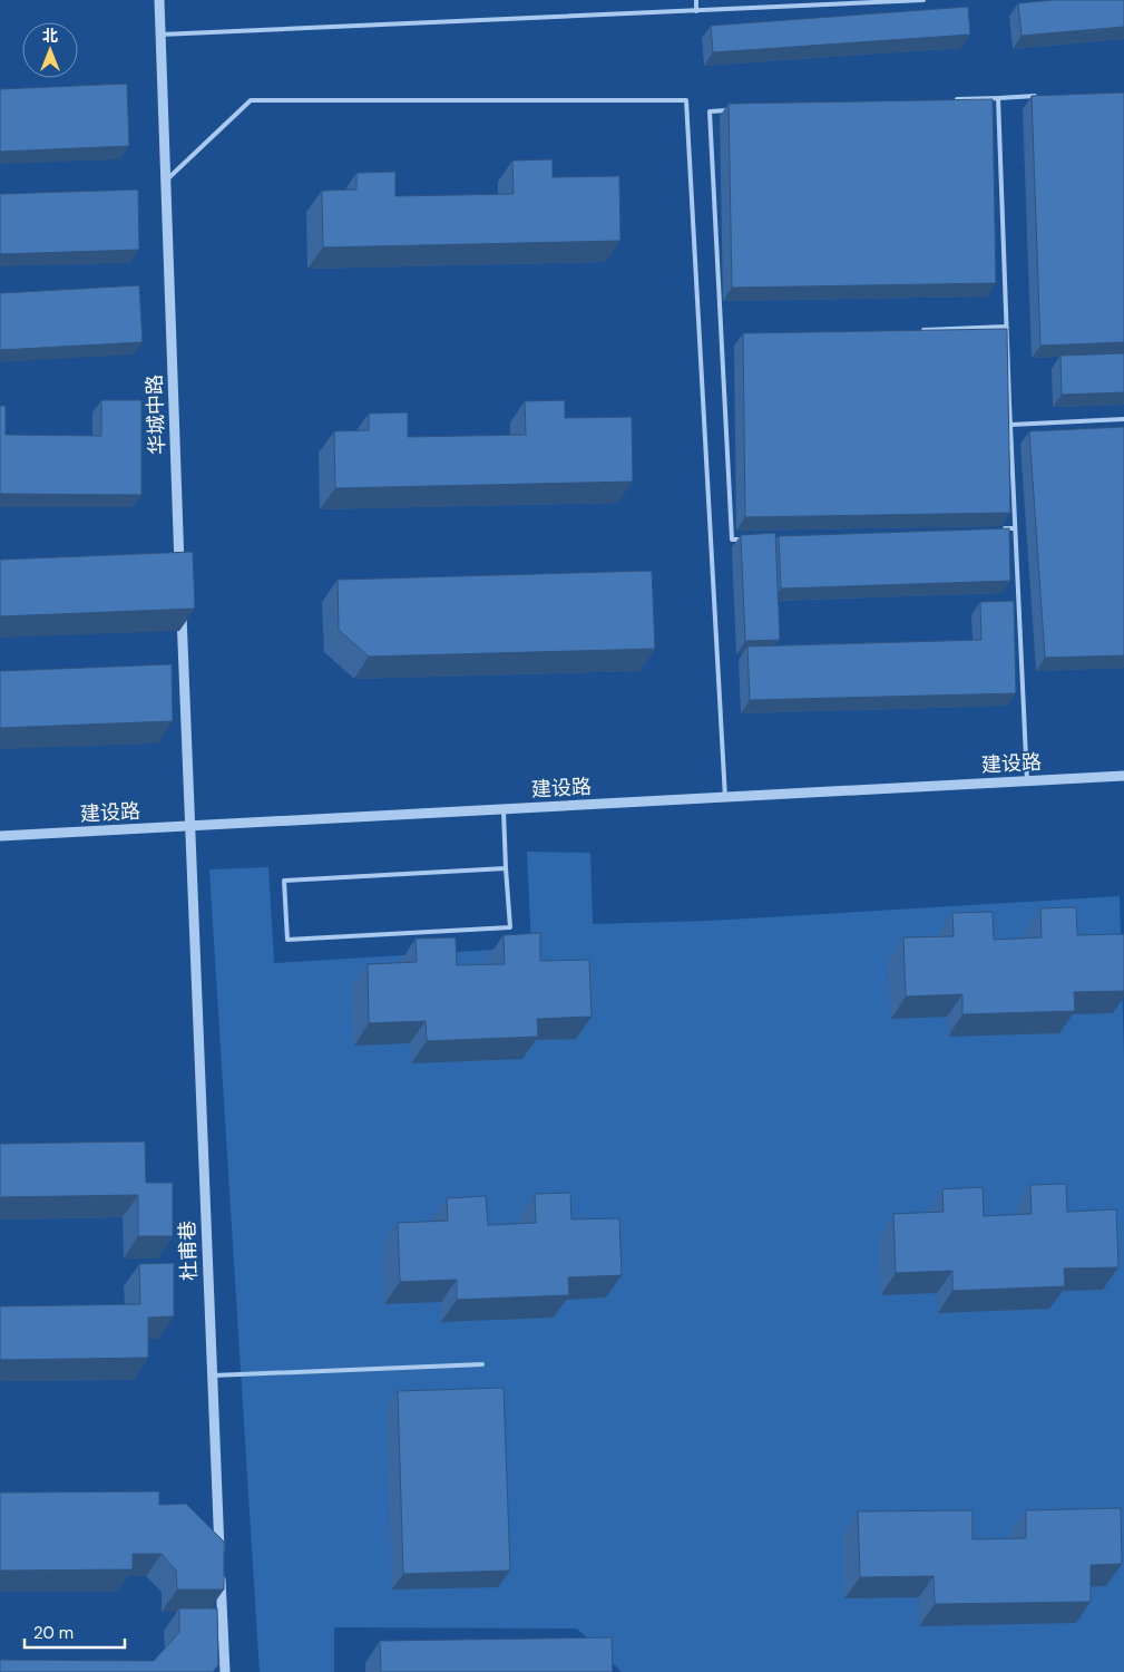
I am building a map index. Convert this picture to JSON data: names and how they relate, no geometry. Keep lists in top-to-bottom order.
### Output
{
  "streets": {
    "street": ["华城中路", "建设路", "杜甫巷"]
  },
  "crossings": [
    ["建设路", "杜甫巷"]
  ],
  "scale_bar": "20 m",
  "north": "top"
}
